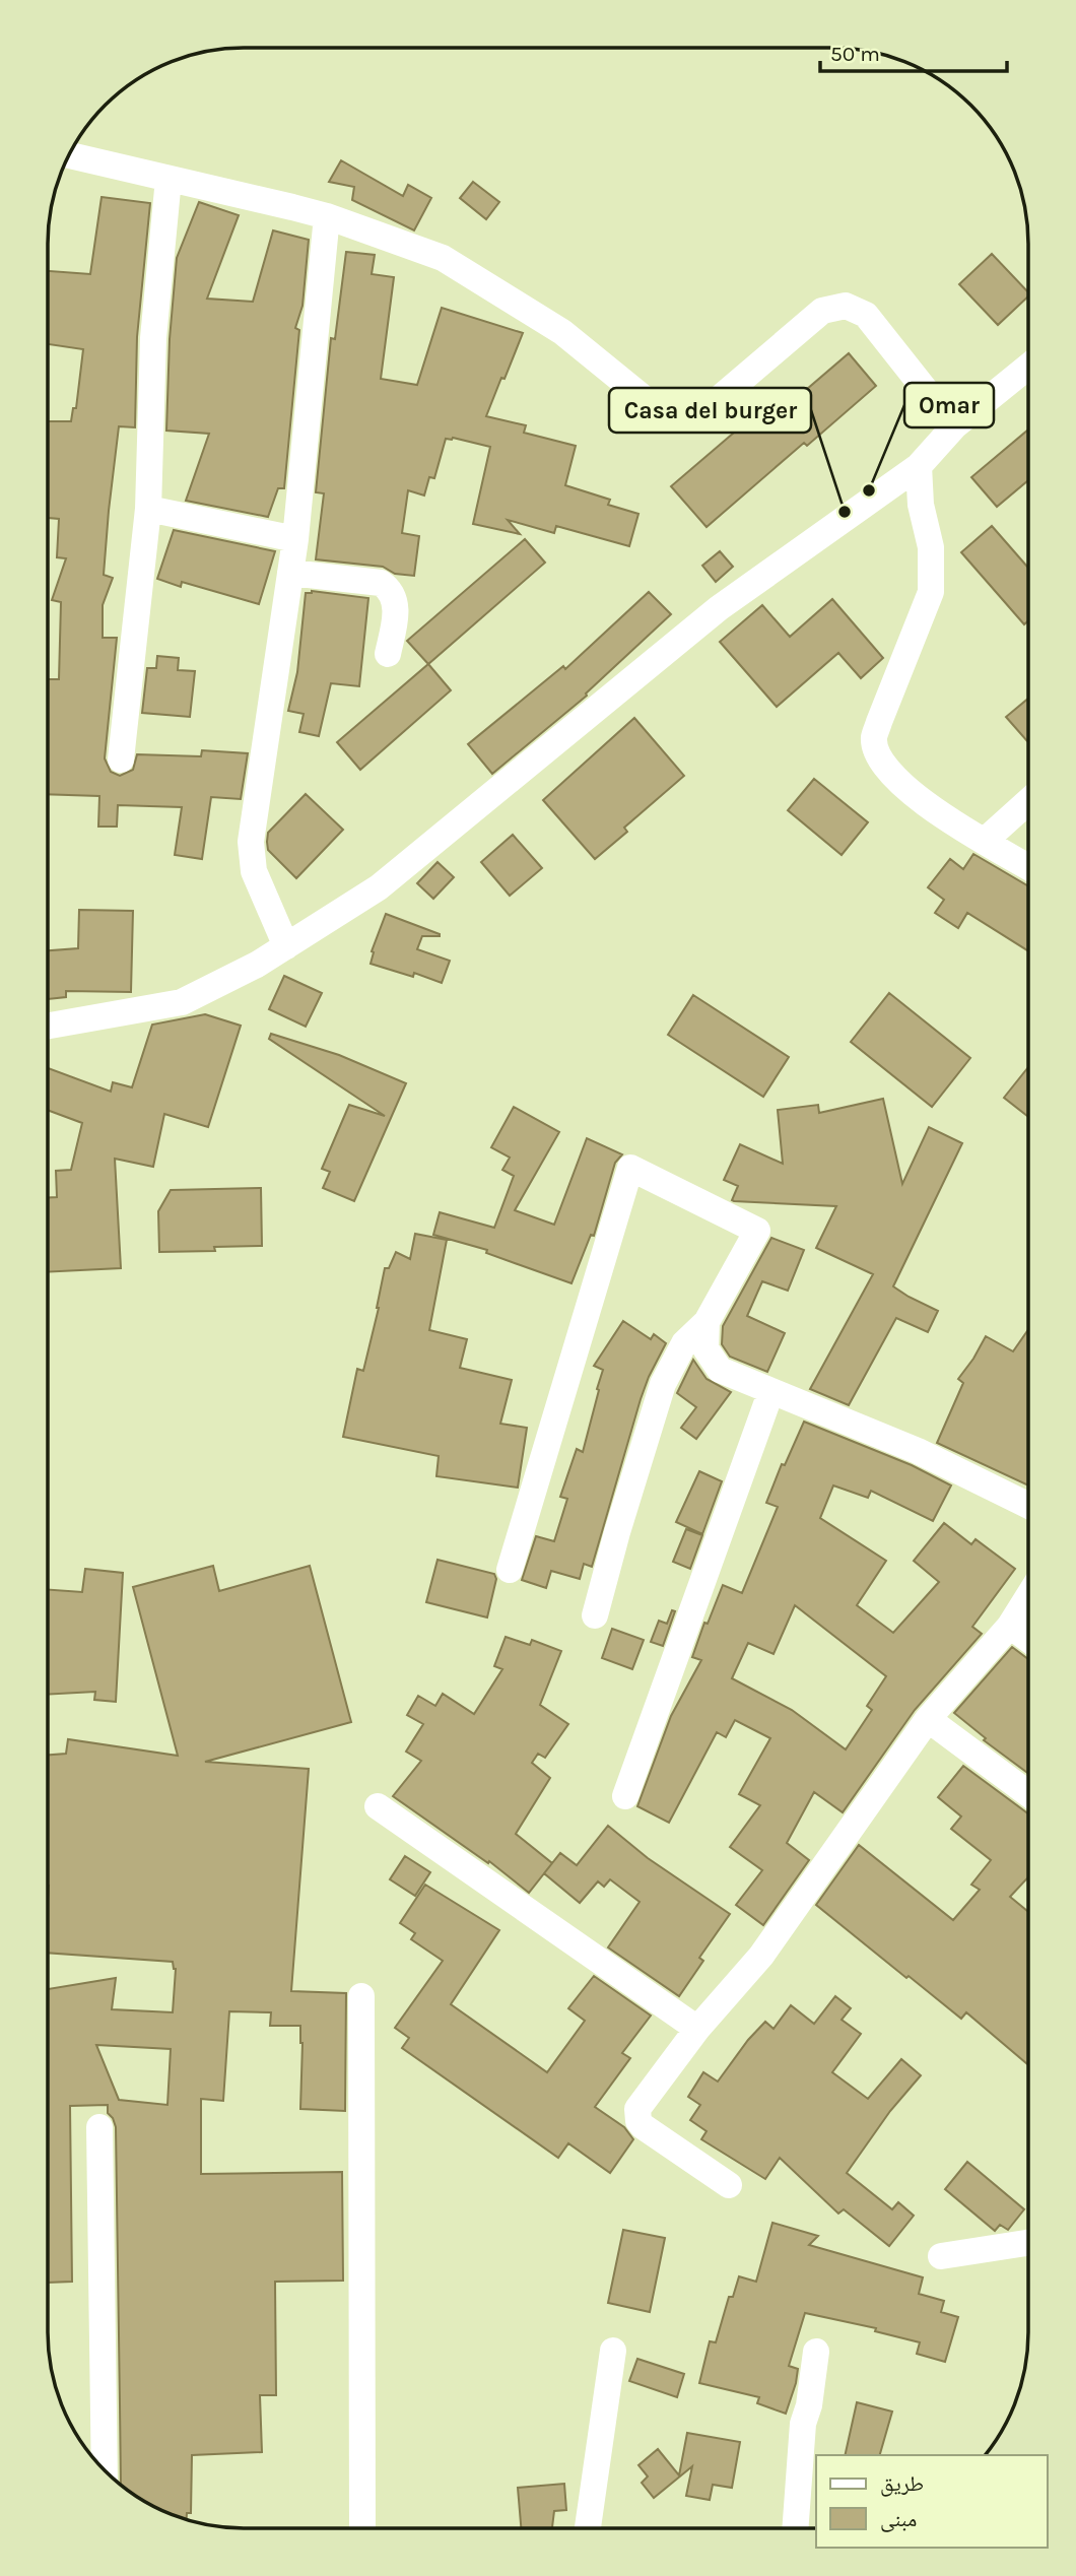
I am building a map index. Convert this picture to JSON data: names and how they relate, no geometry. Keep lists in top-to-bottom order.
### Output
{
  "places": ["Omar", "Casa del burger"],
  "legend": ["طريق", "مبنى"],
  "scale_bar": "50 m"
}
